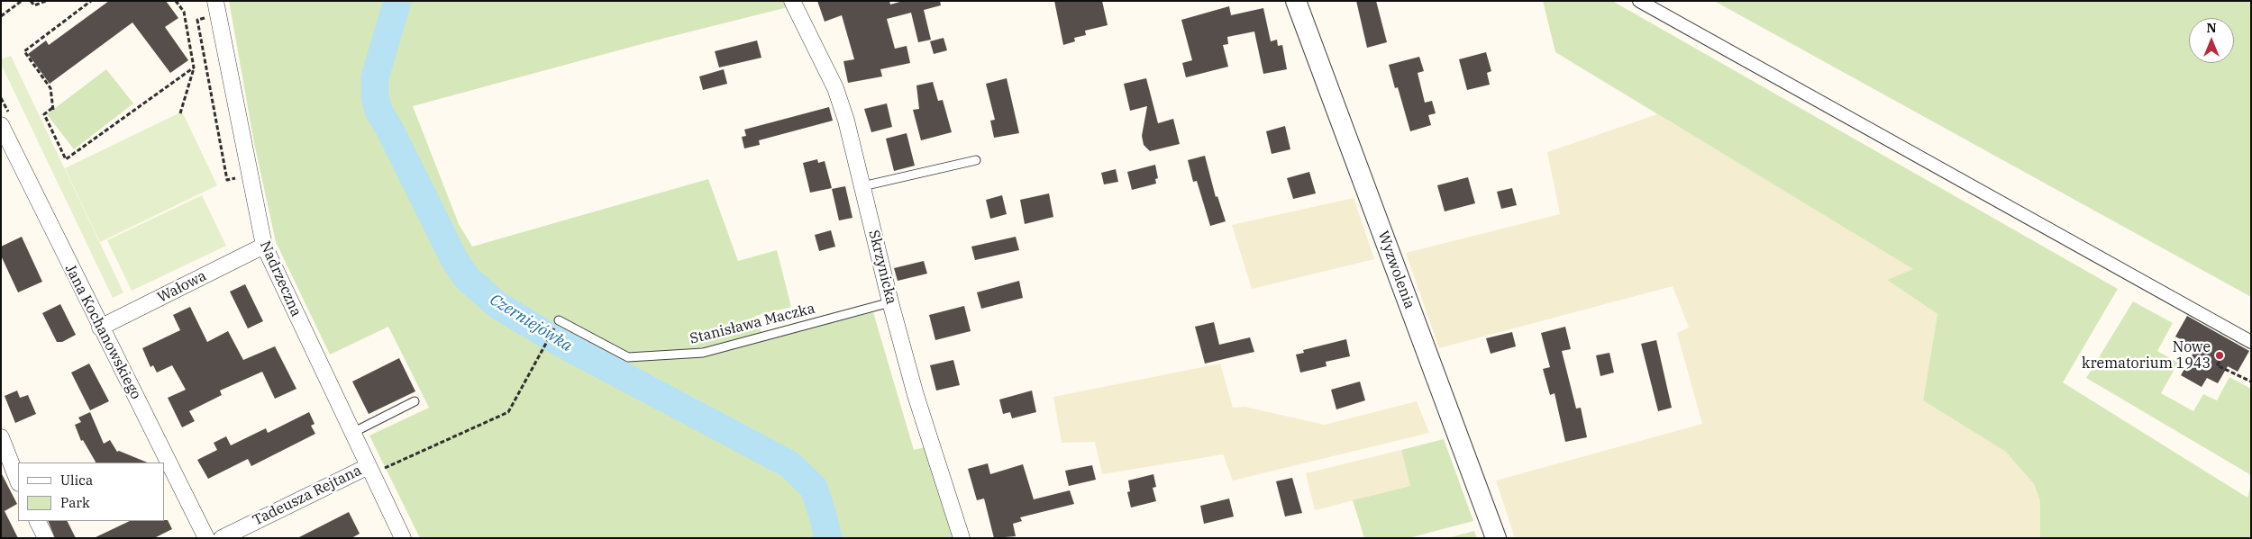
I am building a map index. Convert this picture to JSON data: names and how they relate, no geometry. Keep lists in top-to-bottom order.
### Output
{
  "streets": {
    "street": [
      "Skrzynicka",
      "Wyzwolenia",
      "Nadrzeczna",
      "Wałowa",
      "Jana Kochanowskiego",
      "Tadeusza Rejtana"
    ],
    "lane": ["Stanisława Maczka"]
  },
  "crossings": [
    ["Skrzynicka", "Stanisława Maczka"],
    ["Nadrzeczna", "Wałowa"],
    ["Nadrzeczna", "Tadeusza Rejtana"],
    ["Wałowa", "Jana Kochanowskiego"]
  ],
  "water": ["Czerniejówka"],
  "places": ["Nowe krematorium 1943"],
  "legend": ["Ulica", "Park"],
  "north": "top"
}
